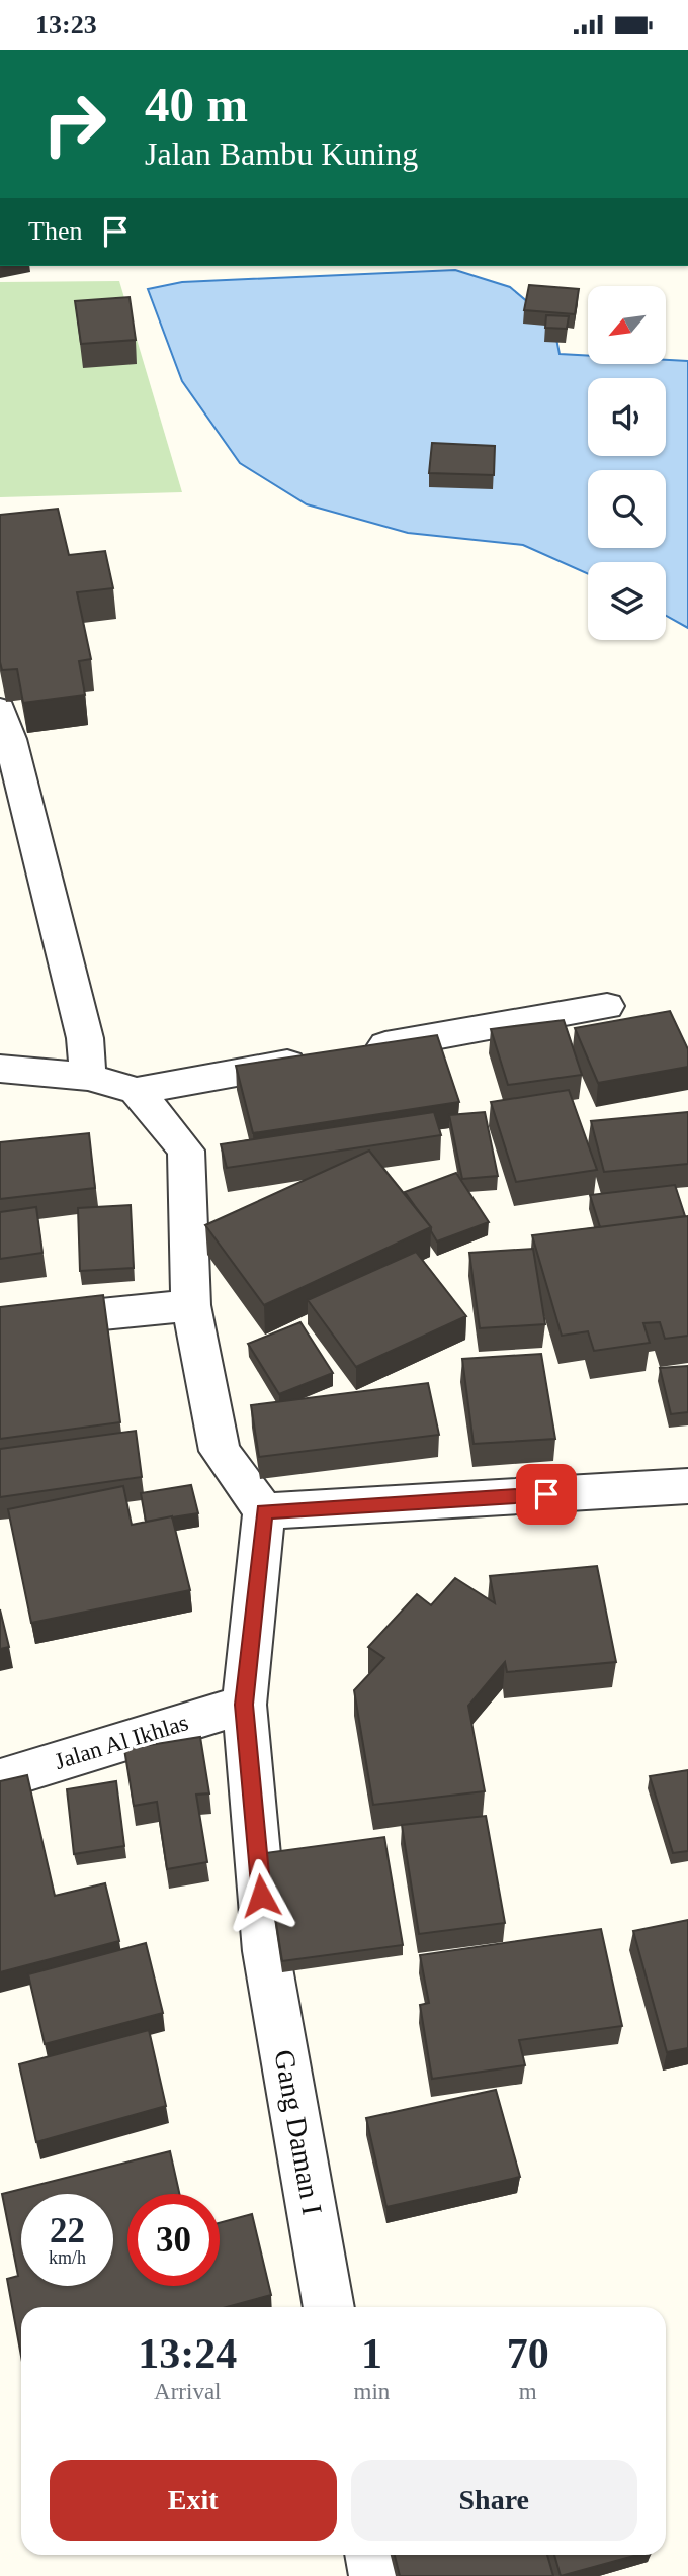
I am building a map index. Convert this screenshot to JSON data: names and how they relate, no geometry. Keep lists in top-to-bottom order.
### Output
{
  "streets": {
    "street": ["Jalan Al Ikhlas", "Gang Daman I"]
  },
  "crossings": [
    ["Jalan Al Ikhlas", "Gang Daman I"]
  ],
  "north": "bottom left",
  "page": {
    "status": "13:23",
    "turn": ["40 m", "Jalan Bambu Kuning"],
    "then": "Then",
    "speed": "22 km/h",
    "limit": "30",
    "eta": [
      "13:24",
      "Arrival",
      "1",
      "min",
      "70",
      "m"
    ],
    "buttons": ["Exit", "Share"]
  }
}
